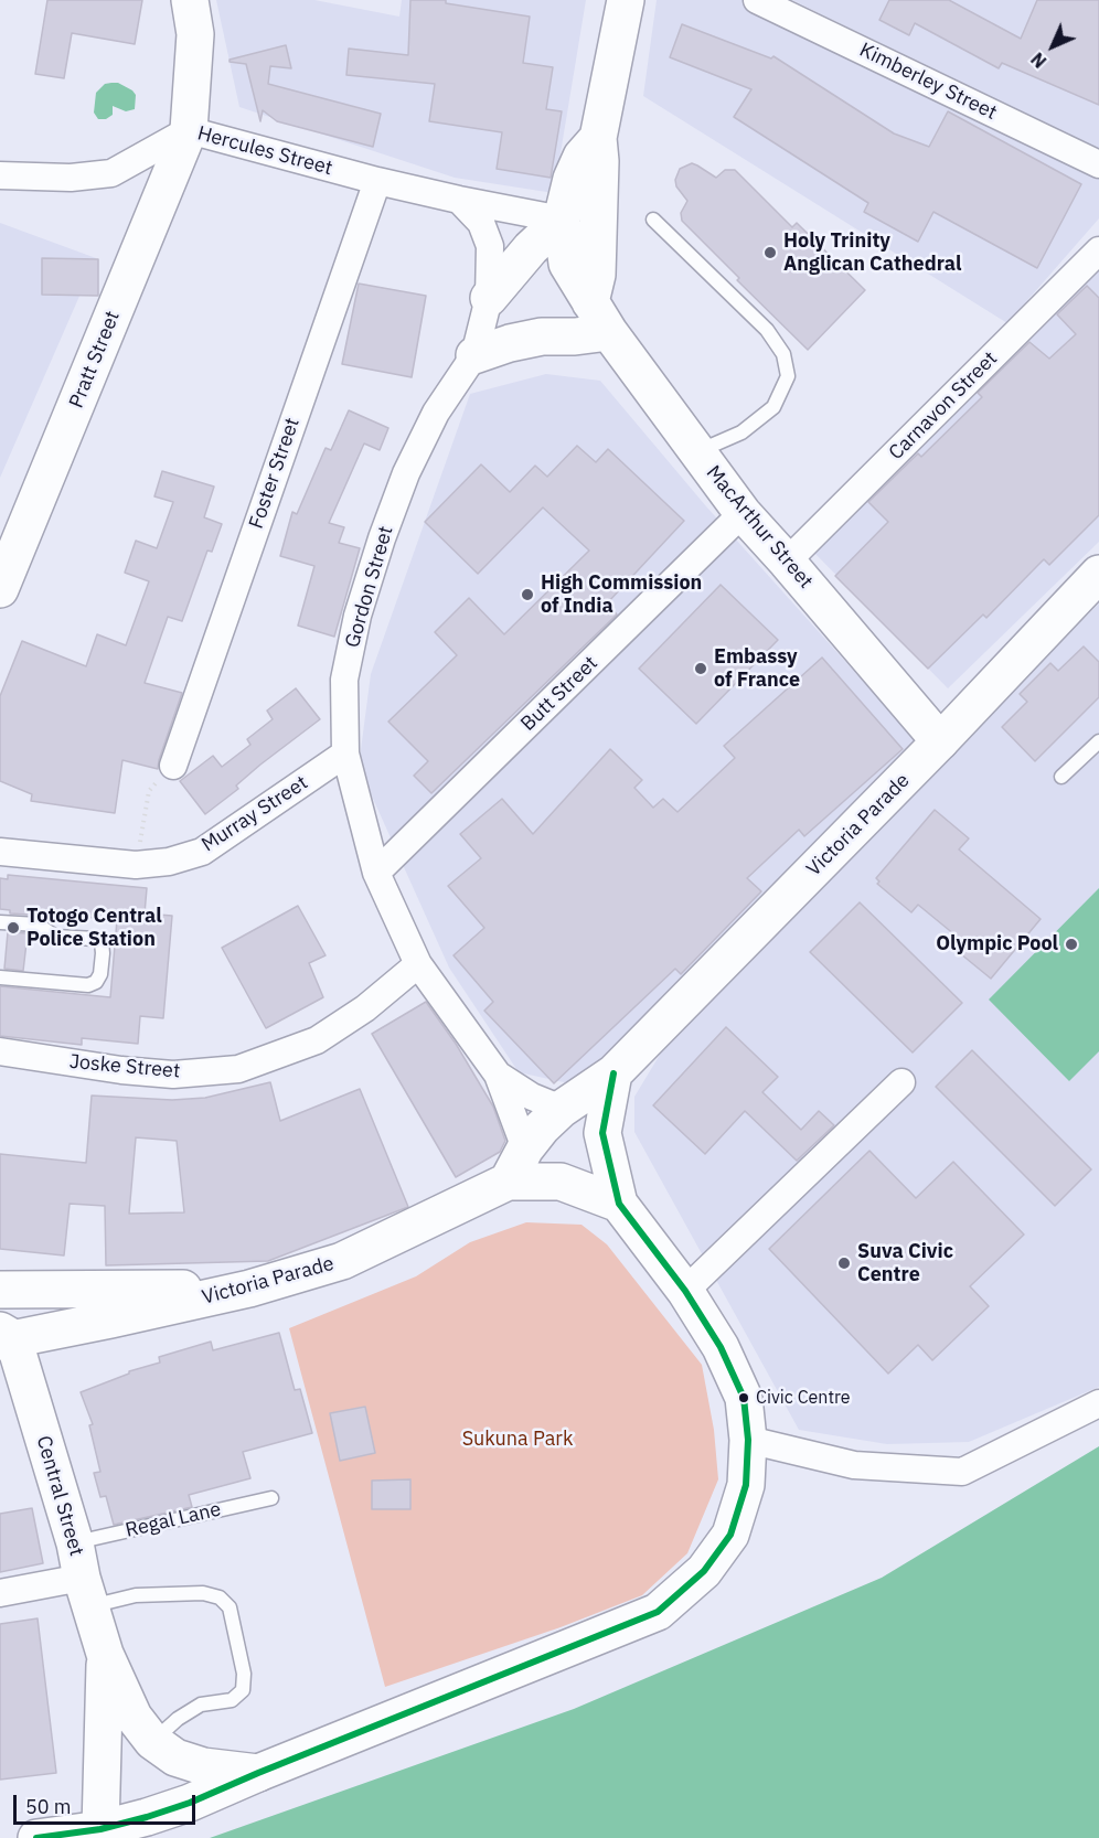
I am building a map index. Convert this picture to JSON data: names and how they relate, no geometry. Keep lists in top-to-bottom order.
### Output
{
  "streets": {
    "main road": [
      "Pratt Street",
      "MacArthur Street",
      "Victoria Parade",
      "Central Street"
    ],
    "street": [
      "Kimberley Street",
      "Hercules Street",
      "Carnavon Street",
      "Foster Street",
      "Gordon Street",
      "Butt Street",
      "Murray Street",
      "Joske Street"
    ],
    "lane": ["Regal Lane"]
  },
  "crossings": [
    ["Hercules Street", "Pratt Street"],
    ["Hercules Street", "Foster Street"],
    ["Hercules Street", "Gordon Street"],
    ["Carnavon Street", "MacArthur Street"],
    ["MacArthur Street", "Butt Street"],
    ["MacArthur Street", "Victoria Parade"],
    ["Gordon Street", "Butt Street"],
    ["Gordon Street", "Murray Street"],
    ["Gordon Street", "Victoria Parade"],
    ["Gordon Street", "Joske Street"],
    ["Victoria Parade", "Central Street"],
    ["Central Street", "Regal Lane"]
  ],
  "parks": ["Sukuna Park"],
  "places": [
    "Holy Trinity Anglican Cathedral",
    "High Commission of India",
    "Embassy of France",
    "Totogo Central Police Station",
    "Olympic Pool",
    "Suva Civic Centre",
    "Civic Centre"
  ],
  "scale_bar": "50 m",
  "north": "bottom left"
}
